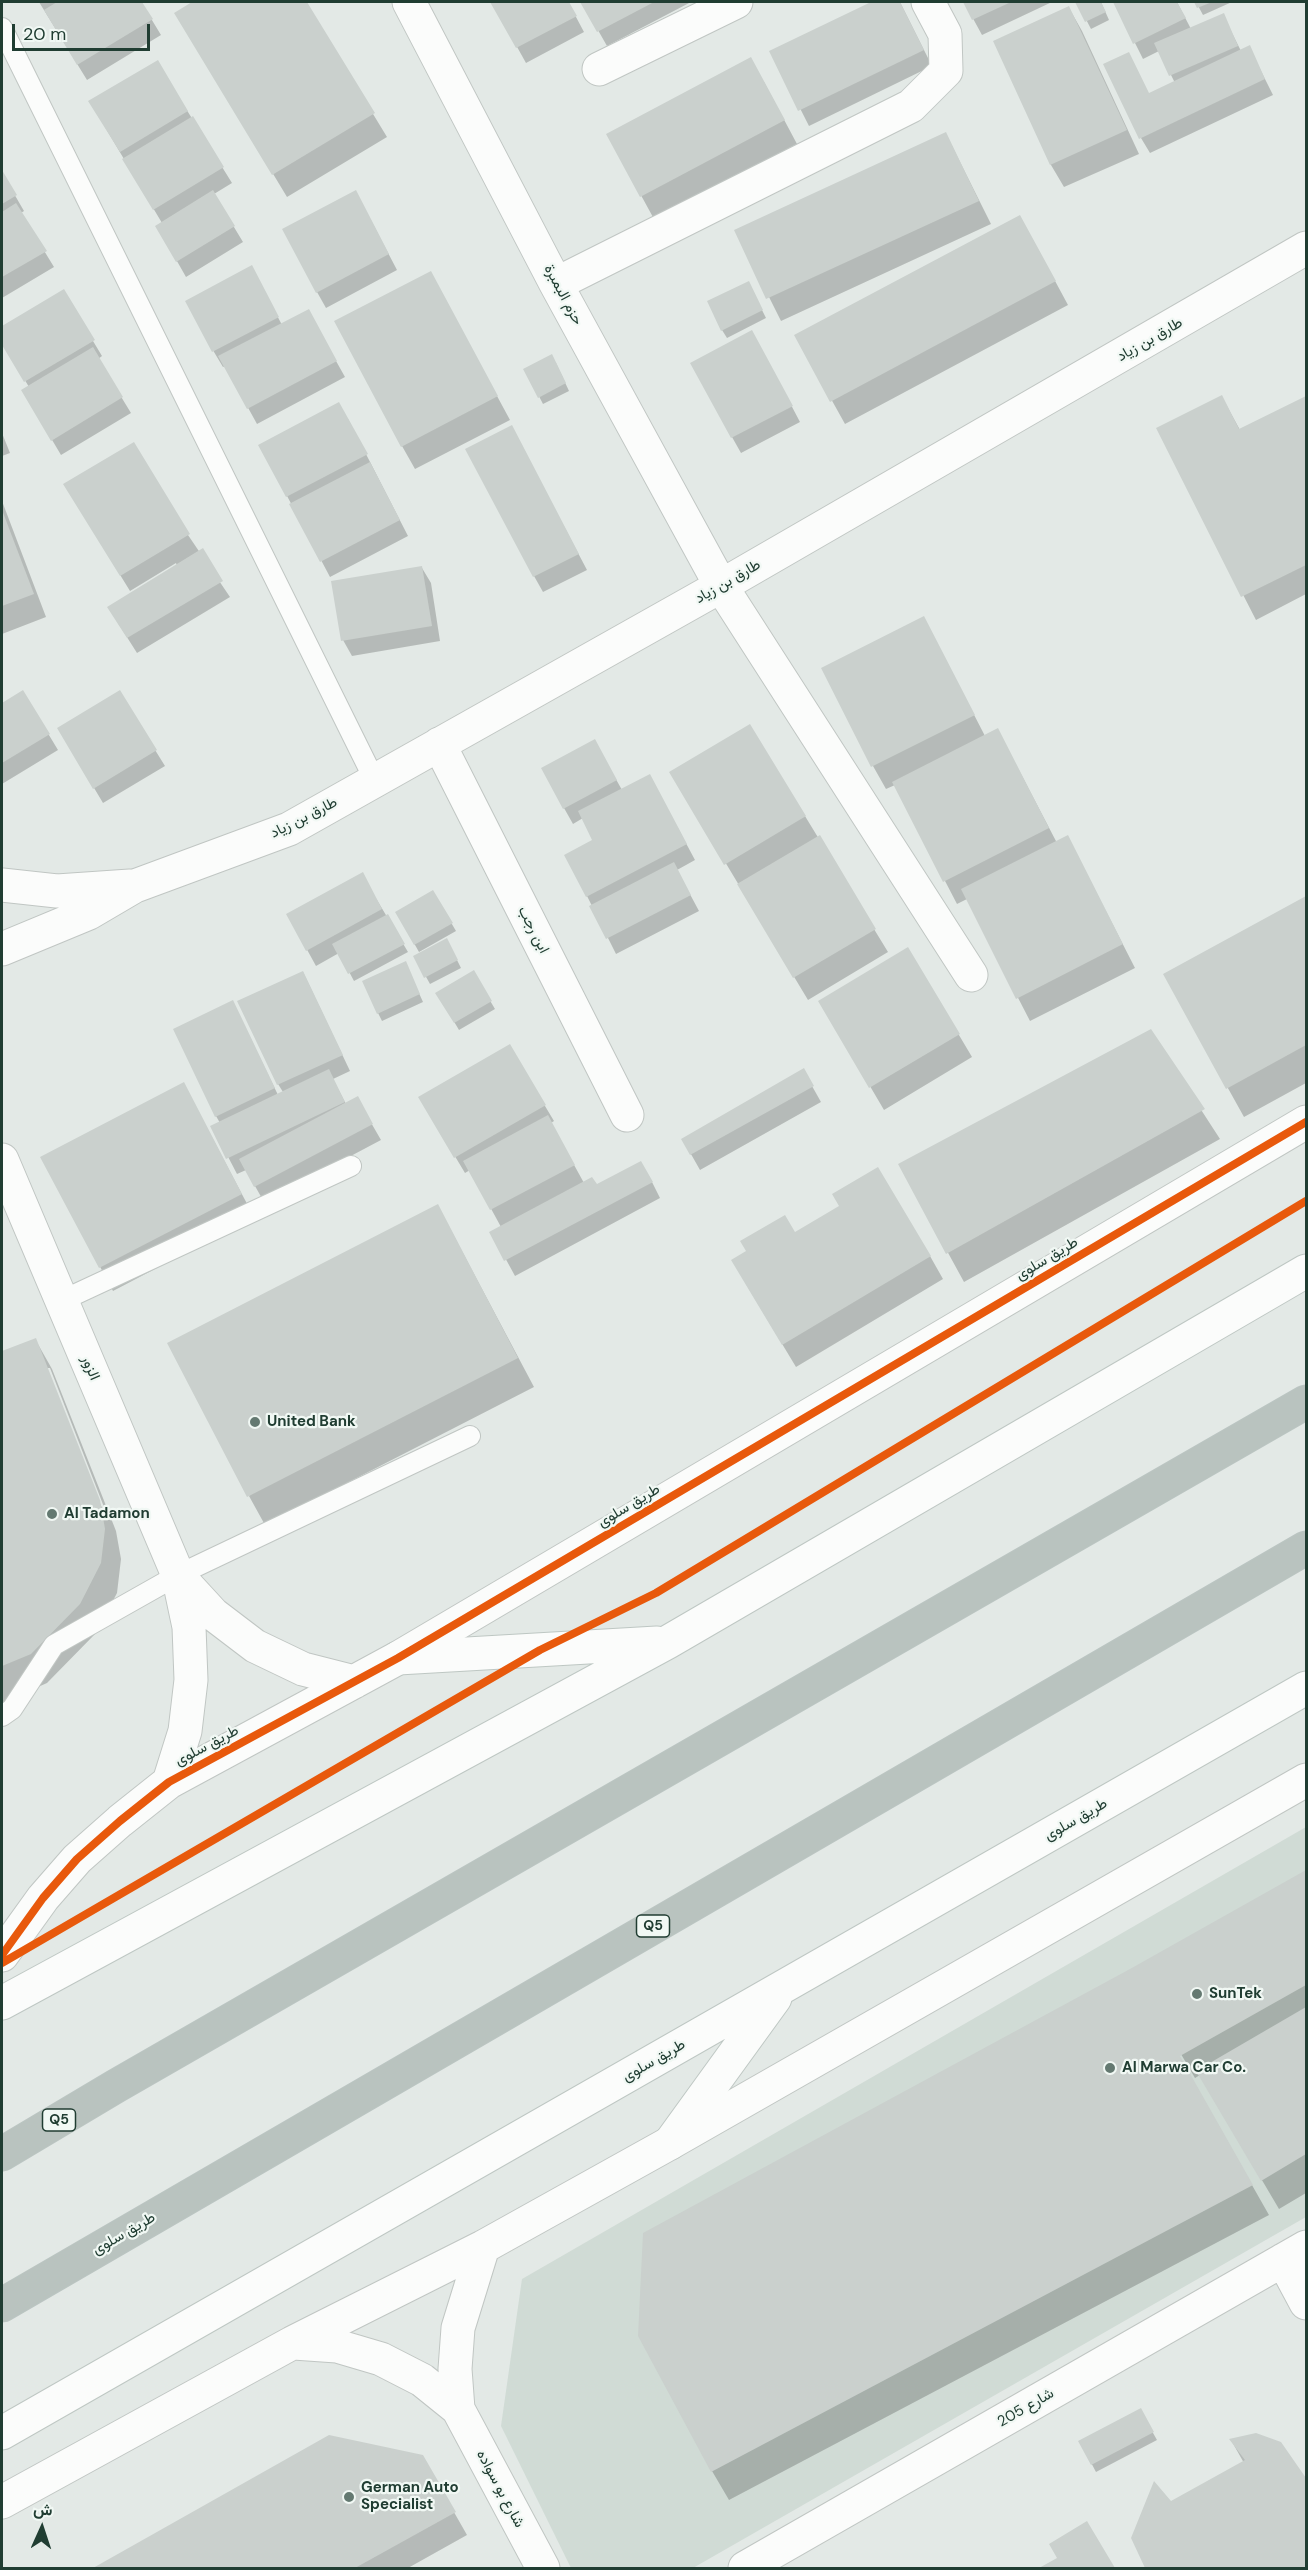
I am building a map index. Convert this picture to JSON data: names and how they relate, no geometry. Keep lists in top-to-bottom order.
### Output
{
  "streets": {
    "highway": ["طريق سلوى", "Q5"],
    "street": [
      "حزم البمبرة",
      "طارق بن زياد",
      "ابن رجب",
      "الزور",
      "شارع 205",
      "شارع بو سواده"
    ]
  },
  "crossings": [
    ["حزم البمبرة", "طارق بن زياد"],
    ["طارق بن زياد", "ابن رجب"],
    ["طريق سلوى", "الزور"]
  ],
  "places": [
    "United Bank",
    "Al Tadamon",
    "SunTek",
    "Al Marwa Car Co.",
    "German Auto Specialist"
  ],
  "scale_bar": "20 m",
  "north": "top"
}
